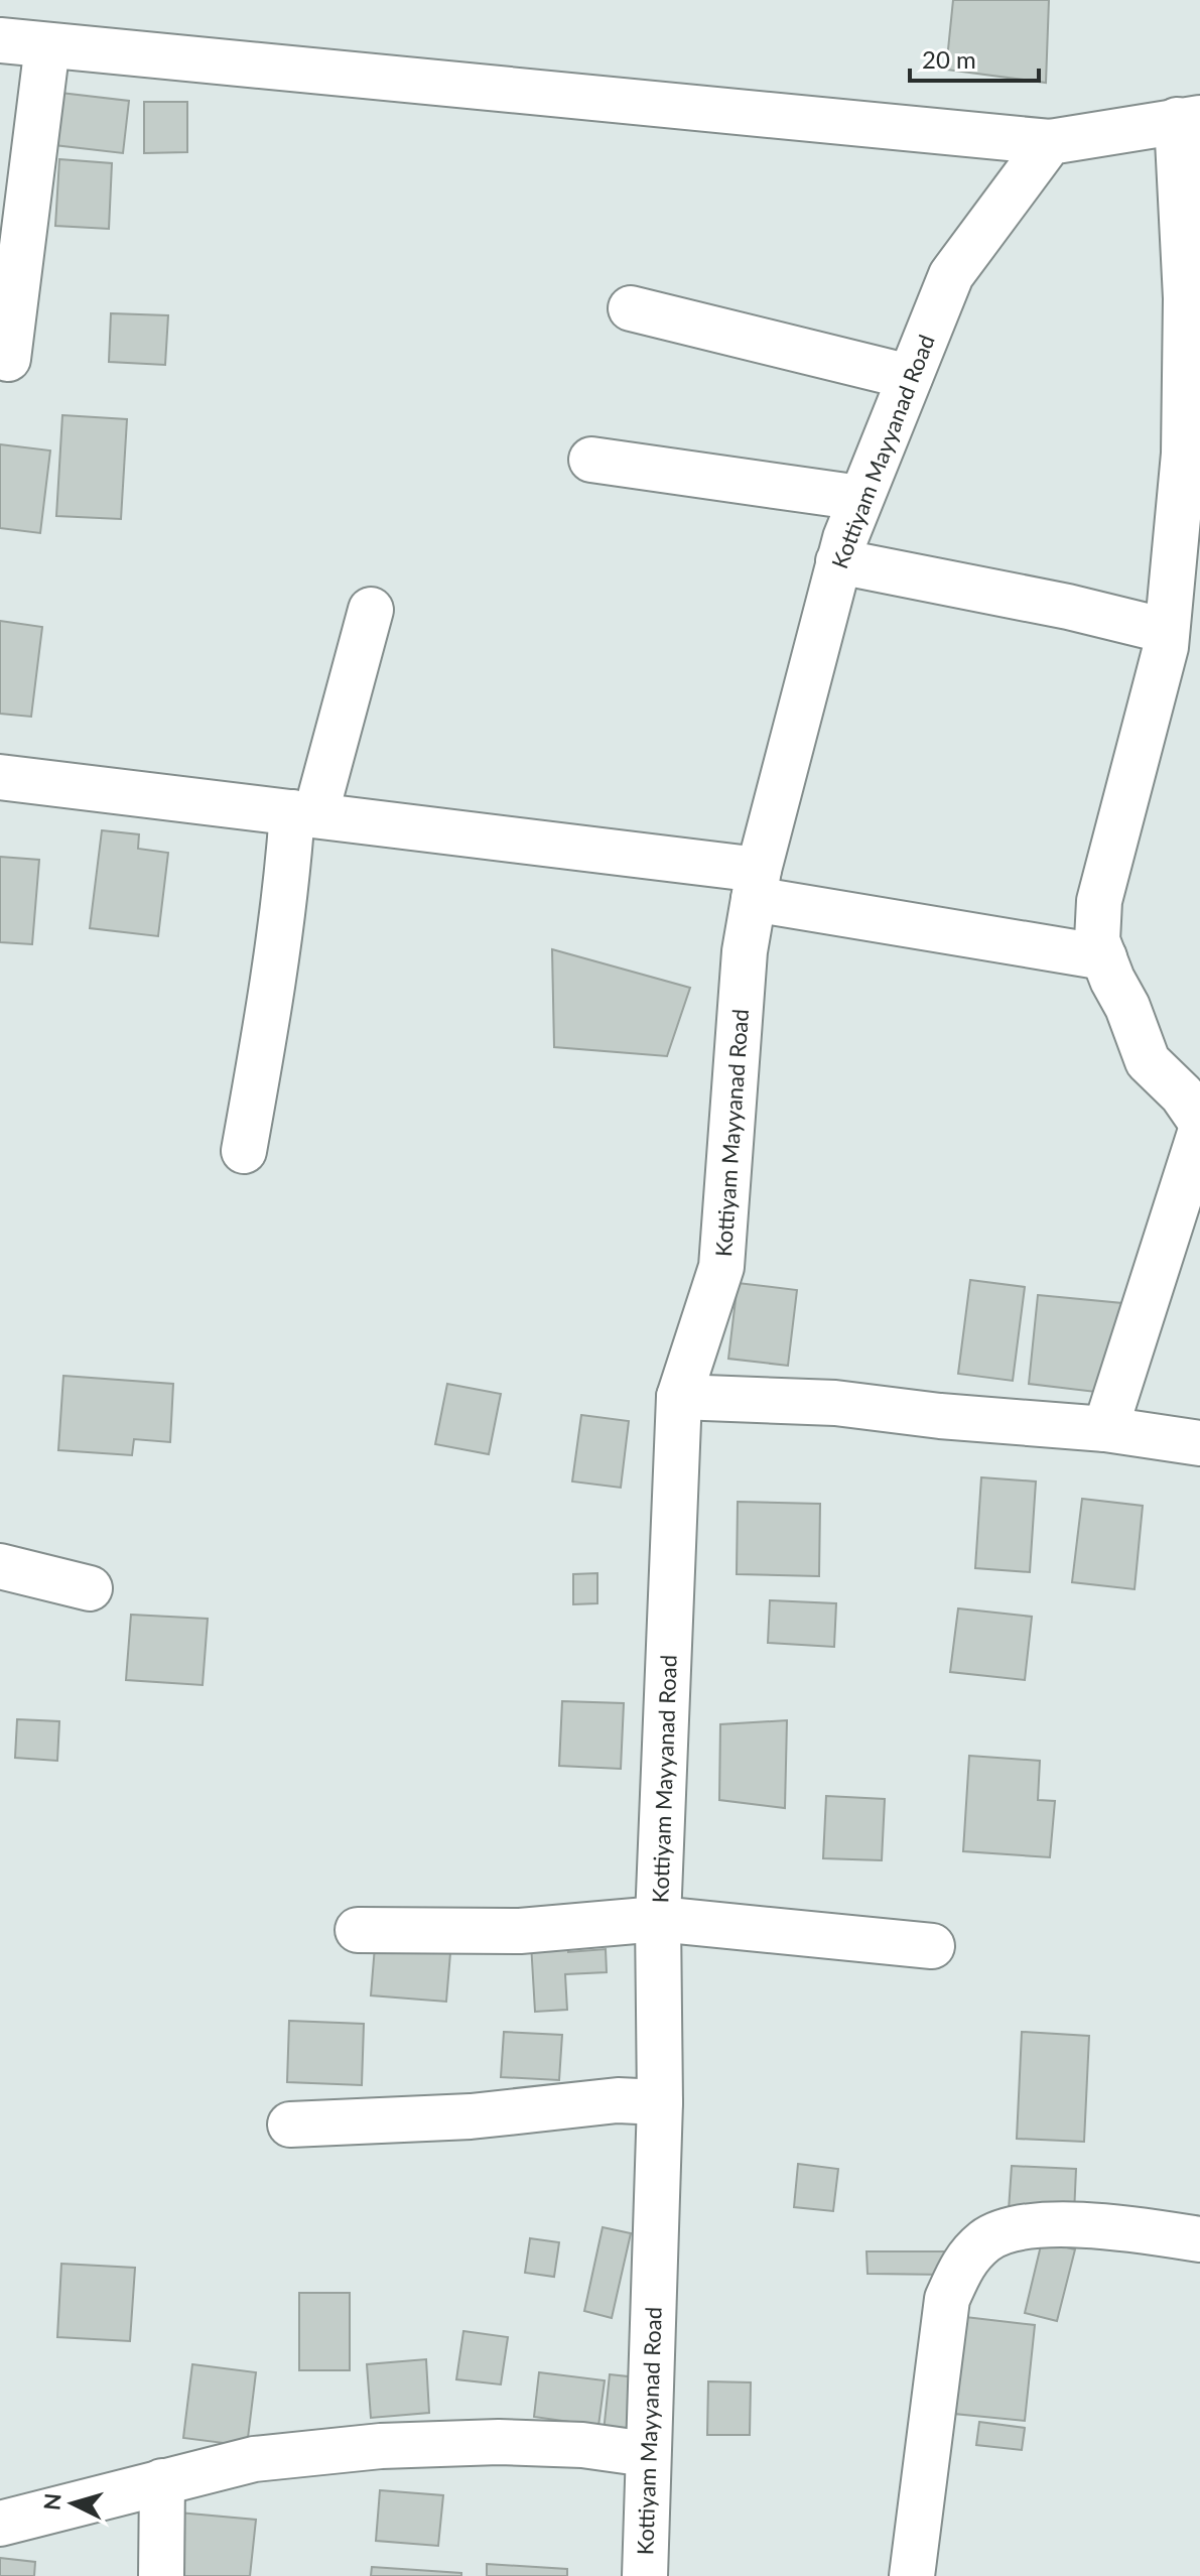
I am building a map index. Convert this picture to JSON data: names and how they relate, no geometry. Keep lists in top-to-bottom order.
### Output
{
  "streets": {
    "street": ["Kottiyam Mayyanad Road"]
  },
  "scale_bar": "20 m",
  "north": "left"
}
